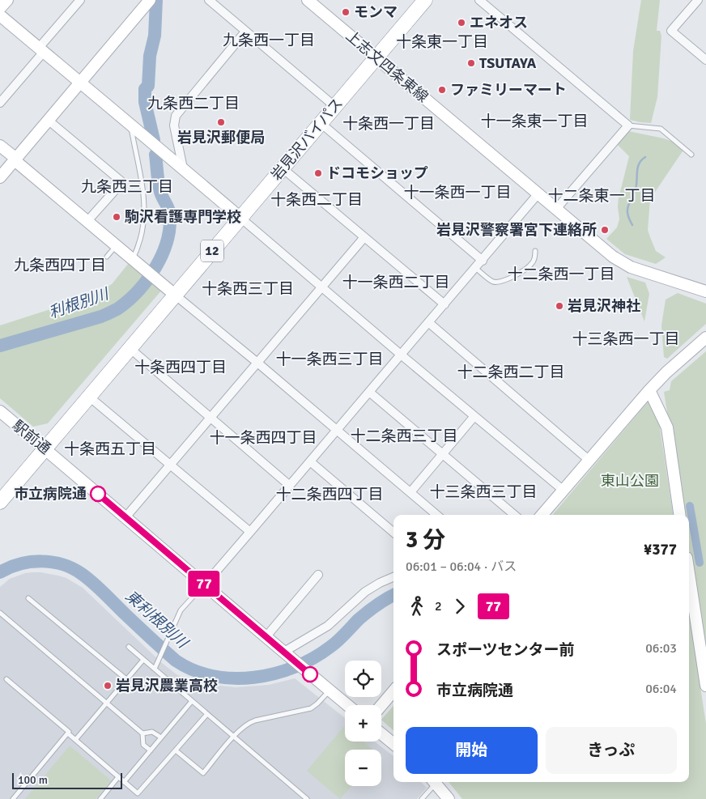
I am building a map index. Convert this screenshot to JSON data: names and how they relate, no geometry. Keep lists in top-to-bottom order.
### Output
{
  "streets": {
    "highway": ["岩見沢バイパス", "12"],
    "street": ["上志文四条東線", "駅前通"]
  },
  "crossings": [
    ["上志文四条東線", "岩見沢バイパス"],
    ["岩見沢バイパス", "駅前通"]
  ],
  "districts": [
    "九条西一丁目",
    "十条東一丁目",
    "九条西二丁目",
    "十一条東一丁目",
    "十条西一丁目",
    "九条西三丁目",
    "十一条西一丁目",
    "十二条東一丁目",
    "十条西二丁目",
    "九条西四丁目",
    "十二条西一丁目",
    "十一条西二丁目",
    "十条西三丁目",
    "十三条西一丁目",
    "十一条西三丁目",
    "十条西四丁目",
    "十二条西二丁目",
    "十二条西三丁目",
    "十一条西四丁目",
    "十条西五丁目",
    "十三条西三丁目",
    "十二条西四丁目"
  ],
  "water": ["利根別川", "東利根別川"],
  "parks": ["東山公園"],
  "places": [
    "モンマ",
    "エネオス",
    "TSUTAYA",
    "ファミリーマート",
    "岩見沢郵便局",
    "ドコモショップ",
    "駒沢看護専門学校",
    "岩見沢警察署宮下連絡所",
    "岩見沢神社",
    "市立病院通",
    "岩見沢農業高校"
  ],
  "lines": ["bus line 77"],
  "scale_bar": "100 m",
  "page": {
    "on_map": "77",
    "heading": ["3 分", "06:01 – 06:04 · バス", "¥377"],
    "legs": ["2", "77"],
    "list": [
      {
        "name": "スポーツセンター前",
        "value": "06:03"
      },
      {
        "name": "市立病院通",
        "value": "06:04"
      }
    ],
    "map_buttons": ["+", "−"],
    "buttons": ["開始", "きっぷ"],
    "scale": "100 m"
  }
}
